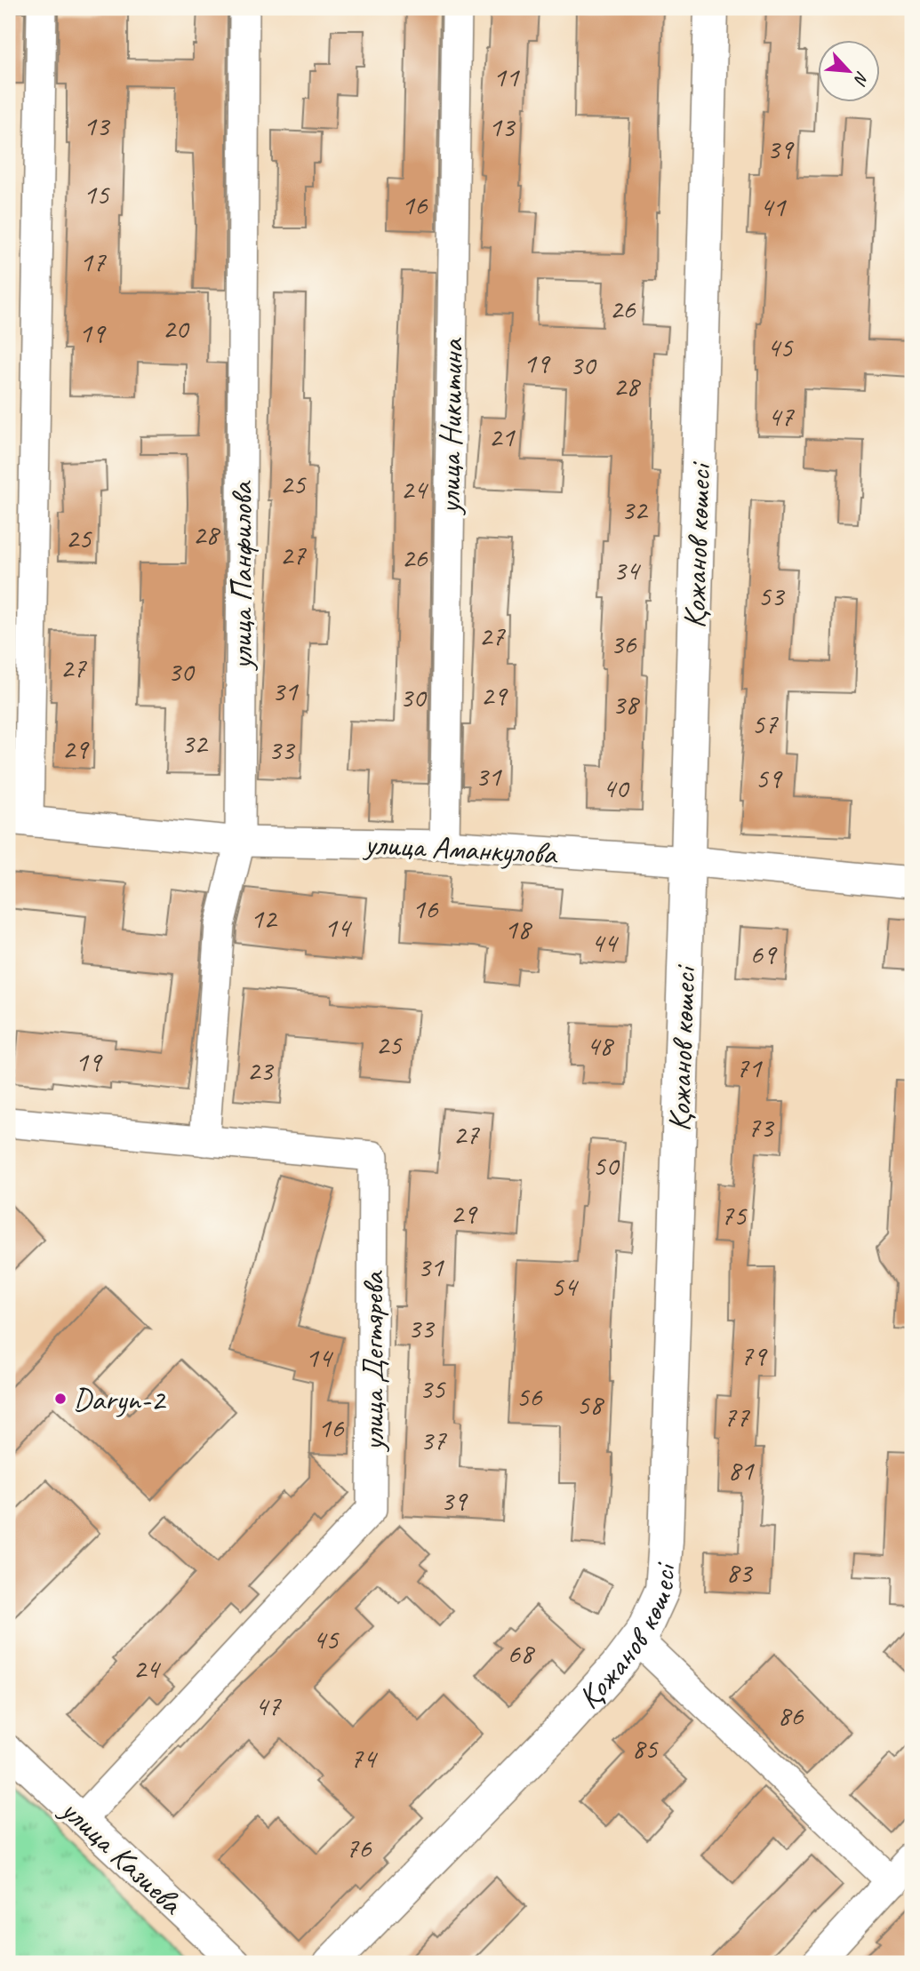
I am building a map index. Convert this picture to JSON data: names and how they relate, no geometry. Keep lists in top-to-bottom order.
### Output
{
  "streets": {
    "main road": ["Қожанов көшесі"],
    "street": [
      "улица Никитина",
      "улица Панфилова",
      "улица Аманкулова",
      "улица Дегтярева",
      "улица Казиева"
    ]
  },
  "crossings": [
    ["улица Никитина", "улица Аманкулова"],
    ["Қожанов көшесі", "улица Аманкулова"],
    ["улица Панфилова", "улица Аманкулова"],
    ["улица Панфилова", "улица Дегтярева"],
    ["улица Дегтярева", "улица Казиева"]
  ],
  "places": ["Daryn-2"],
  "house_numbers": [
    "11",
    "13",
    "13",
    "39",
    "15",
    "16",
    "41",
    "17",
    "26",
    "20",
    "19",
    "45",
    "19",
    "30",
    "28",
    "47",
    "21",
    "25",
    "24",
    "32",
    "28",
    "25",
    "27",
    "26",
    "34",
    "53",
    "27",
    "36",
    "27",
    "30",
    "31",
    "29",
    "30",
    "38",
    "57",
    "32",
    "29",
    "33",
    "31",
    "59",
    "40",
    "16",
    "12",
    "14",
    "18",
    "44",
    "69",
    "25",
    "48",
    "19",
    "71",
    "23",
    "73",
    "27",
    "50",
    "29",
    "75",
    "31",
    "54",
    "33",
    "79",
    "14",
    "35",
    "56",
    "58",
    "77",
    "16",
    "37",
    "81",
    "39",
    "83",
    "45",
    "68",
    "24",
    "47",
    "86",
    "85",
    "74",
    "76"
  ],
  "north": "bottom right"
}
